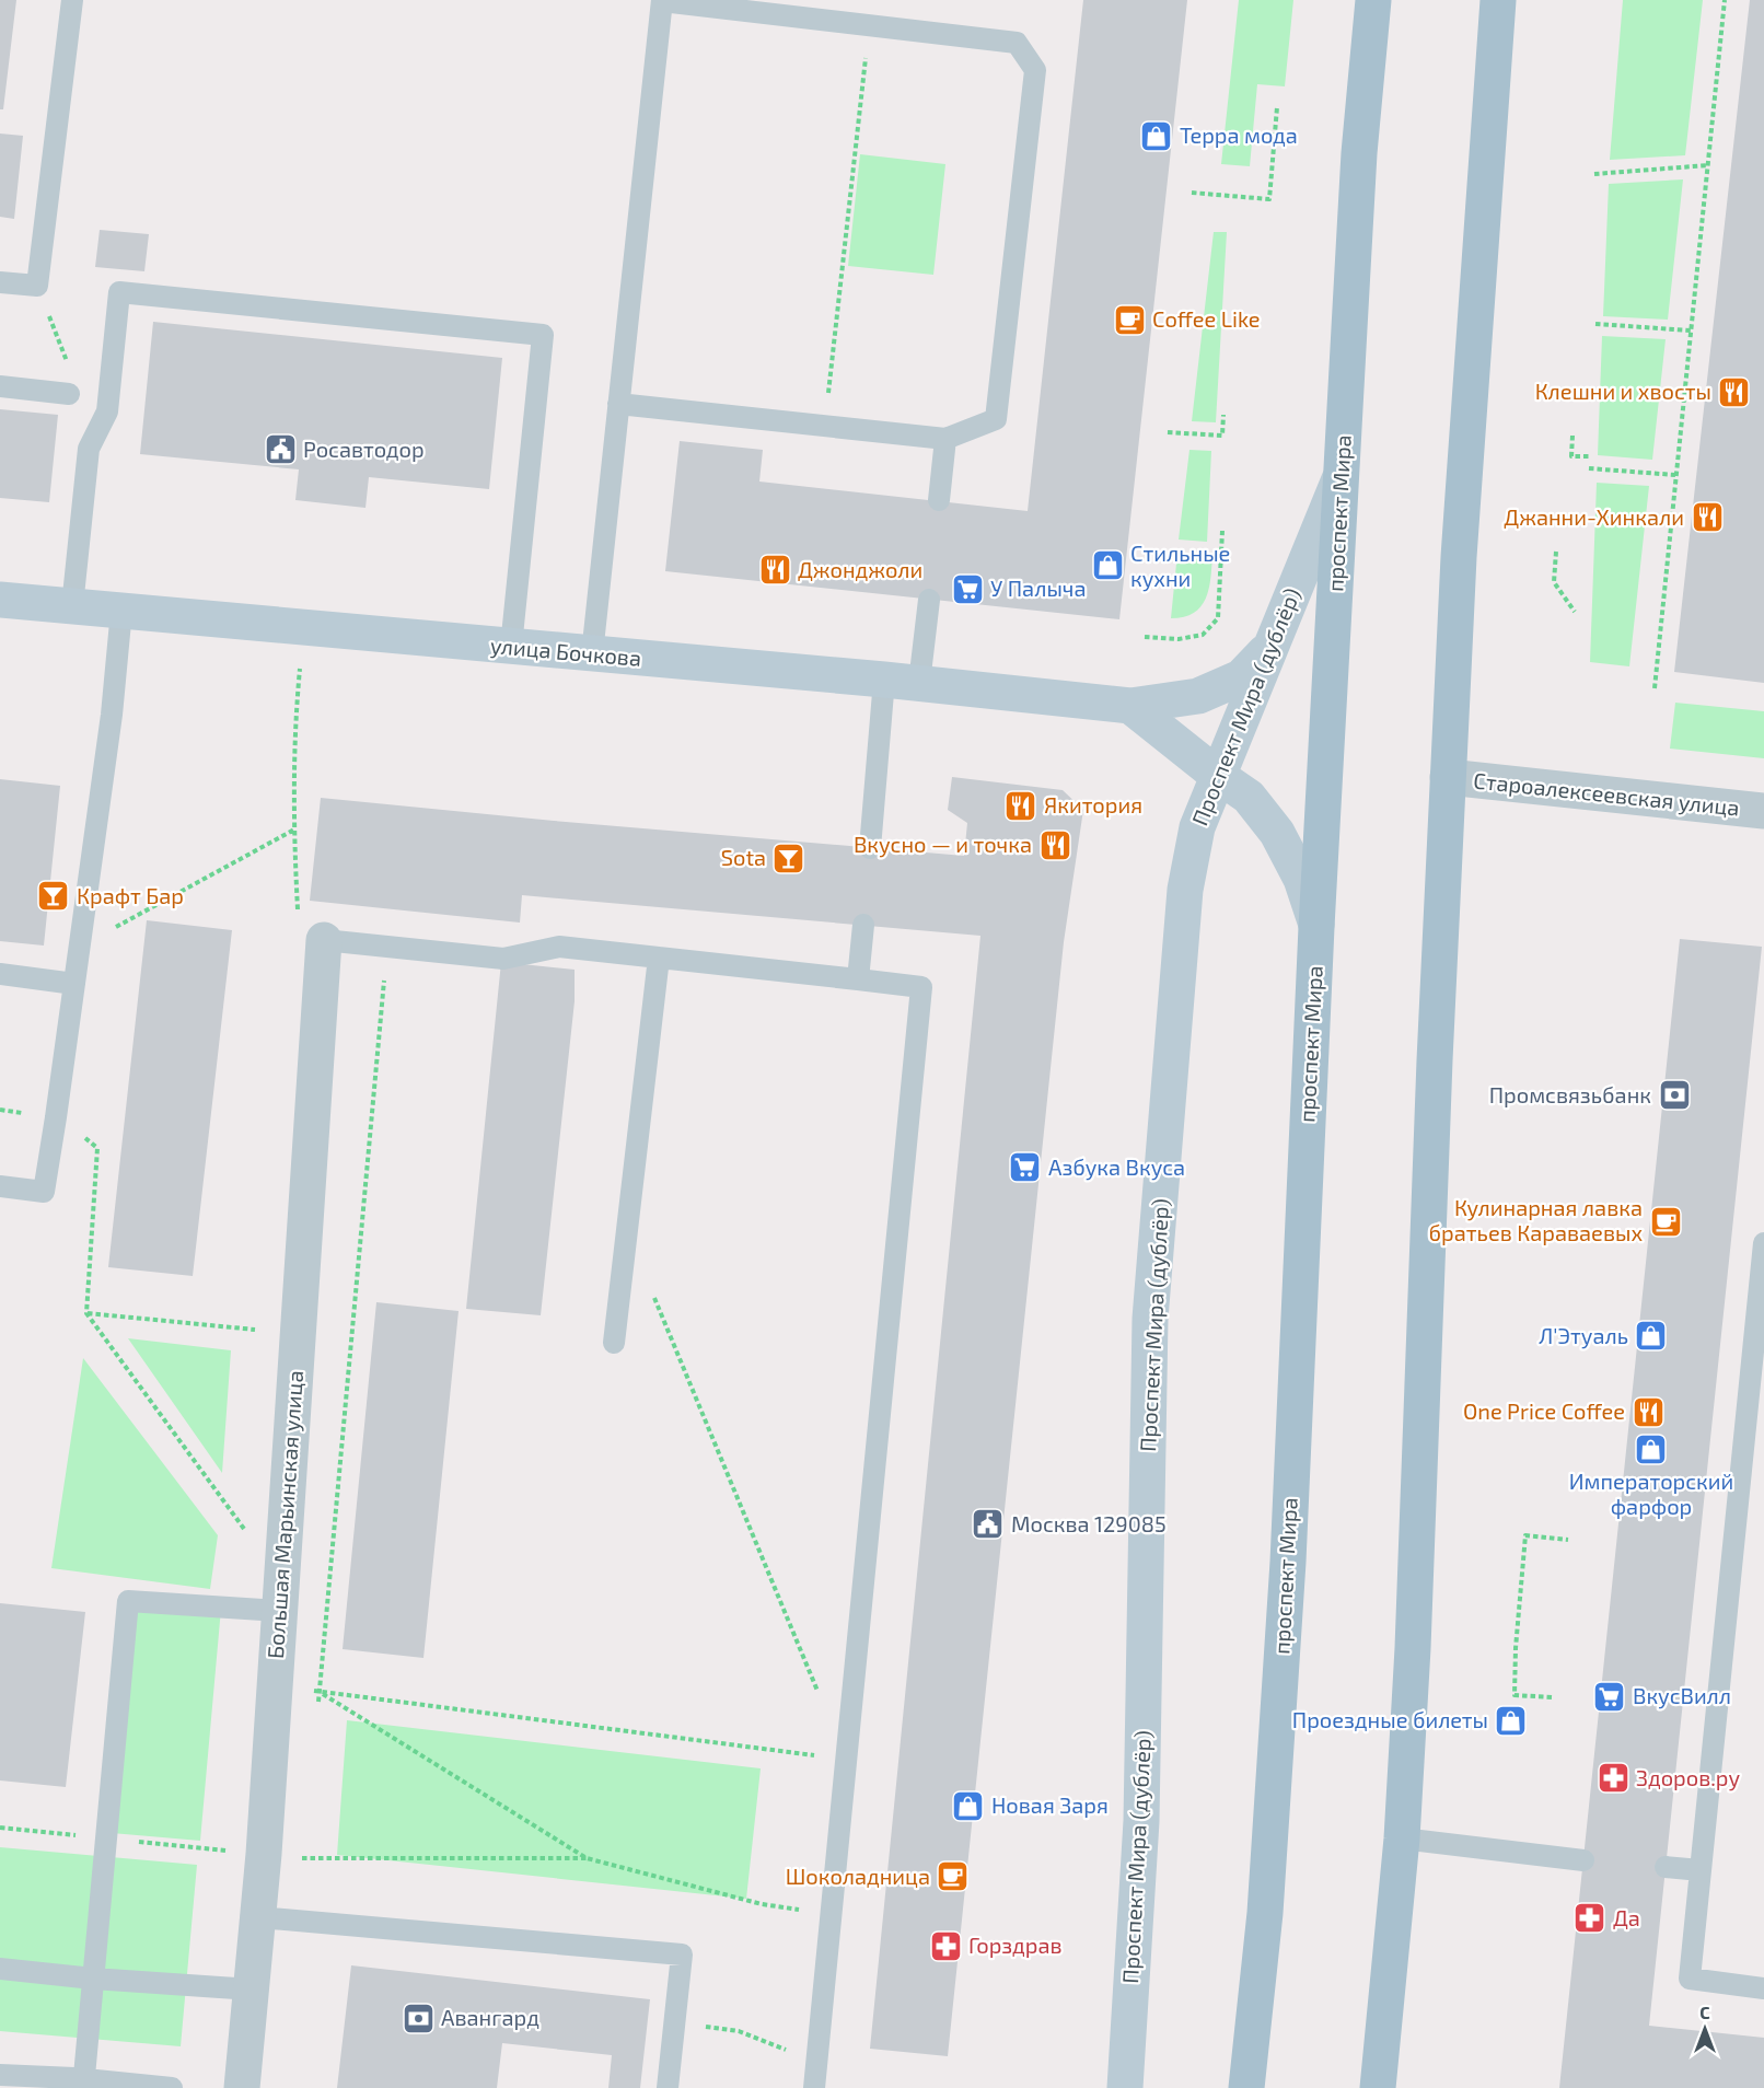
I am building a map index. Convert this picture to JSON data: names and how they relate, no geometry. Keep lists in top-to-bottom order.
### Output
{
  "streets": {
    "main road": ["проспект Мира"],
    "street": [
      "улица Бочкова",
      "Проспект Мира (дублёр)",
      "Староалексеевская улица",
      "Большая Марьинская улица"
    ]
  },
  "crossings": [
    ["проспект Мира", "Проспект Мира (дублёр)"],
    ["улица Бочкова", "Проспект Мира (дублёр)"]
  ],
  "places": {
    "shop": [
      "Терра мода",
      "Стильные кухни",
      "Л'Этуаль",
      "Императорский фарфор",
      "Проездные билеты",
      "Новая Заря"
    ],
    "cafe": ["Coffee Like", "Кулинарная лавка братьев Караваевых", "Шоколадница"],
    "restaurant": [
      "Клешни и хвосты",
      "Джанни-Хинкали",
      "Джонджоли",
      "Якитория",
      "Вкусно — и точка",
      "One Price Coffee"
    ],
    "public building": ["Росавтодор", "Москва 129085"],
    "supermarket": ["У Палыча", "Азбука Вкуса", "ВкусВилл"],
    "bar": ["Sota", "Крафт Бар"],
    "bank": ["Промсвязьбанк", "Авангард"],
    "pharmacy": ["Здоров.ру", "Да", "Горздрав"]
  },
  "north": "top"
}
